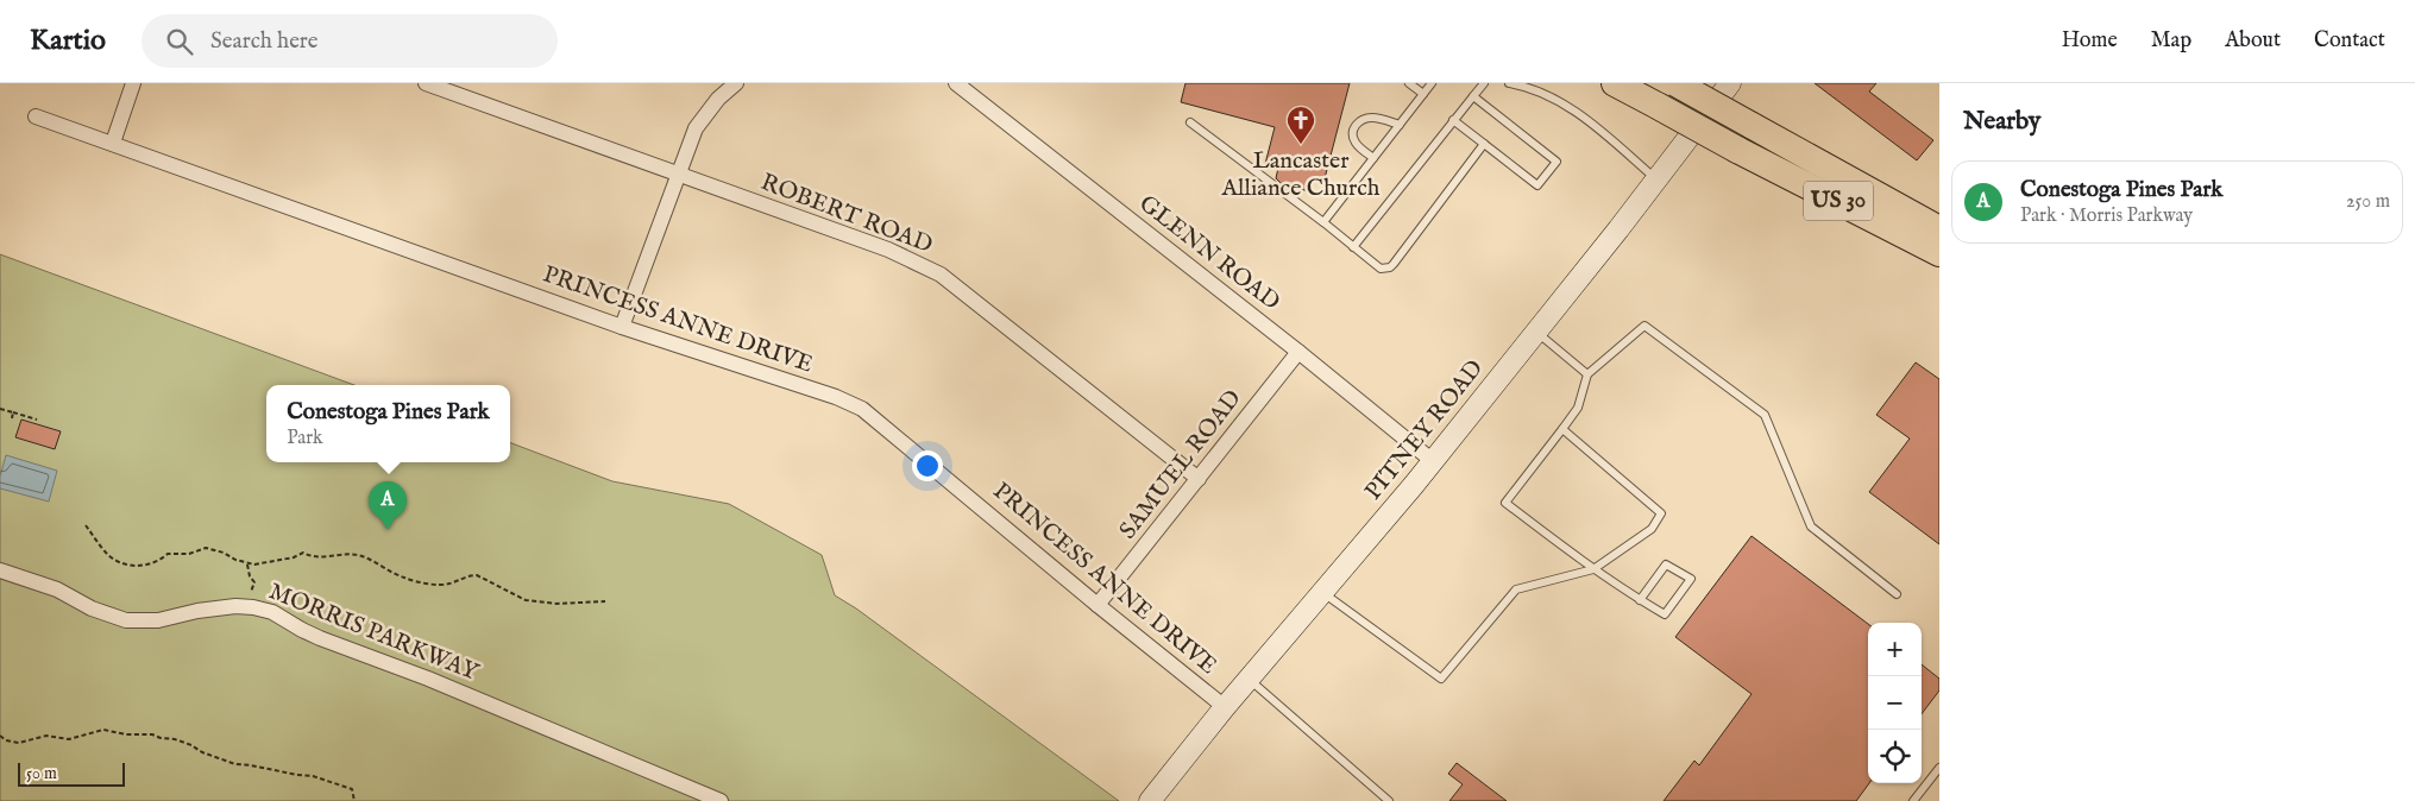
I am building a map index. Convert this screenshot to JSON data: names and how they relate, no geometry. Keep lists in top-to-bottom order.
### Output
{
  "streets": {
    "highway": ["US 30"],
    "main road": ["PITNEY ROAD"],
    "street": [
      "ROBERT ROAD",
      "GLENN ROAD",
      "PRINCESS ANNE DRIVE",
      "SAMUEL ROAD",
      "MORRIS PARKWAY"
    ]
  },
  "crossings": [
    ["ROBERT ROAD", "SAMUEL ROAD"],
    ["GLENN ROAD", "PITNEY ROAD"],
    ["GLENN ROAD", "SAMUEL ROAD"],
    ["PRINCESS ANNE DRIVE", "PITNEY ROAD"],
    ["PRINCESS ANNE DRIVE", "SAMUEL ROAD"]
  ],
  "places": {
    "church": ["Lancaster Alliance Church"]
  },
  "scale_bar": "50 m",
  "page": {
    "header": "Kartio",
    "search": "Search here",
    "nav": [
      "Home",
      "Map",
      "About",
      "Contact"
    ],
    "heading": "Nearby",
    "list": [
      {
        "mark": "A",
        "name": "Conestoga Pines Park",
        "note": "Park · Morris Parkway",
        "value": "250 m"
      }
    ],
    "popup": ["Conestoga Pines Park", "Park"],
    "pins": "A",
    "map_buttons": ["+", "−"],
    "scale": "50 m"
  }
}
